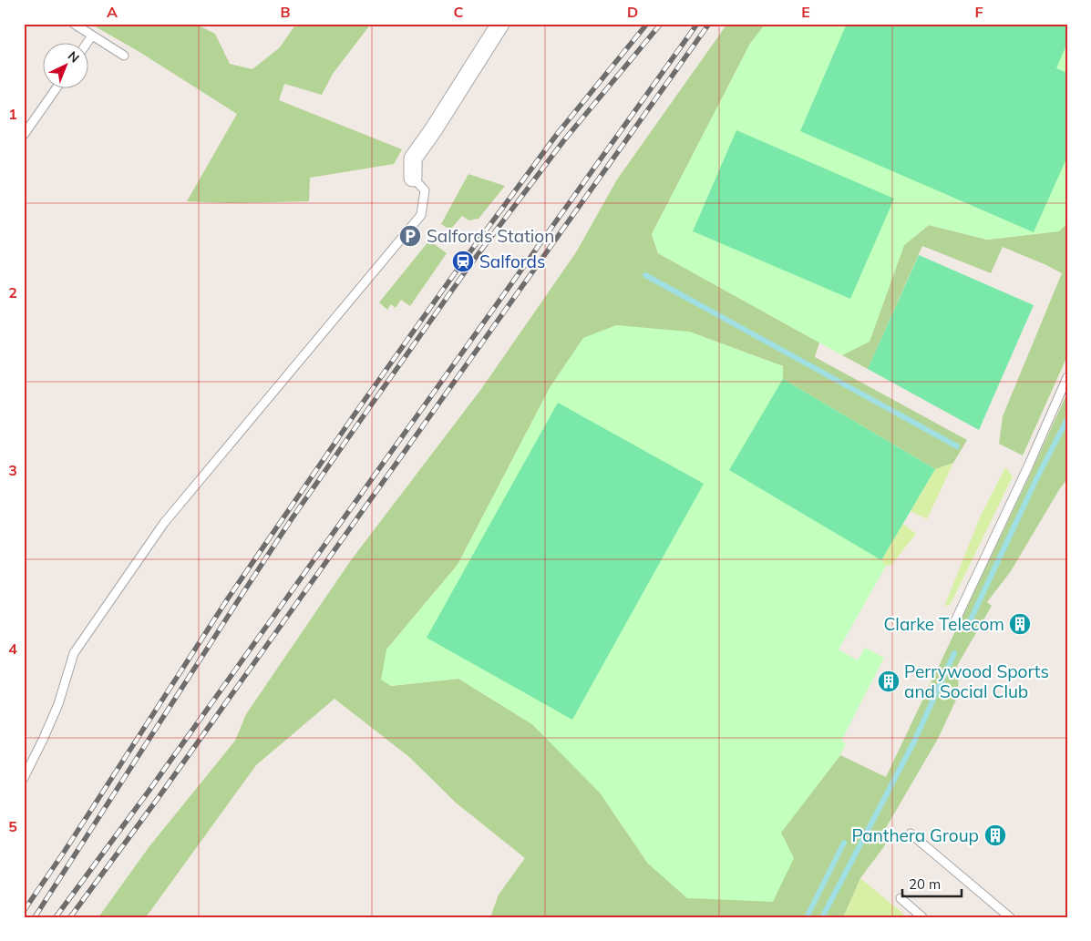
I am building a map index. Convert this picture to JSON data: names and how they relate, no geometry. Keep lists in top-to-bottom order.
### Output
{
  "places": {
    "parking": ["Salfords Station"],
    "station": ["Salfords"],
    "building": ["Clarke Telecom", "Perrywood Sports and Social Club", "Panthera Group"]
  },
  "scale_bar": "20 m",
  "north": "top right",
  "grid": {
    "columns": [
      "A",
      "B",
      "C",
      "D",
      "E",
      "F"
    ],
    "rows": [
      "1",
      "2",
      "3",
      "4",
      "5"
    ]
  }
}
